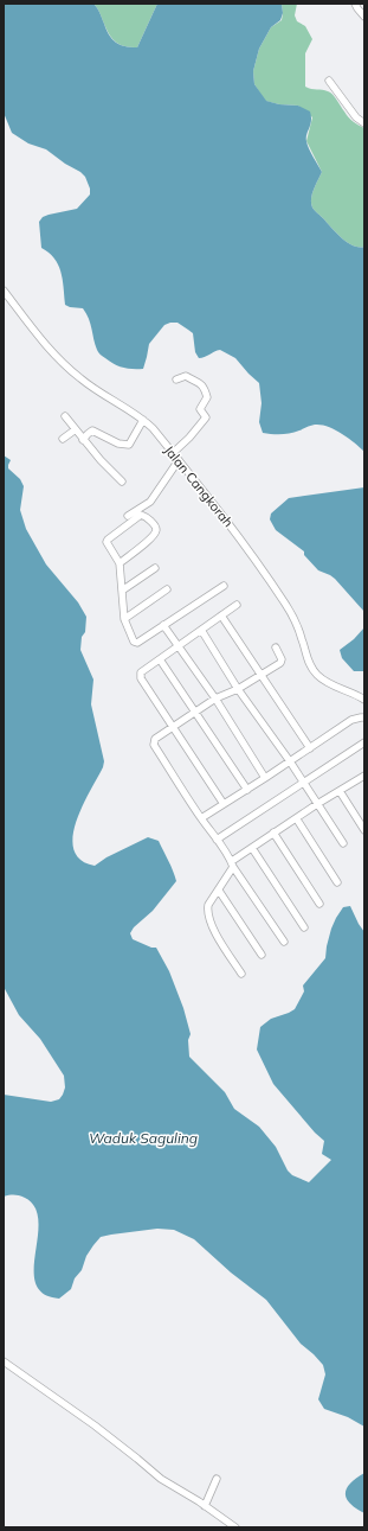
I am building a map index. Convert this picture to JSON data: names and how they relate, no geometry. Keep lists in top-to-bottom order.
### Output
{
  "streets": {
    "street": ["Jalan Cangkorah"]
  },
  "water": ["Waduk Saguling"]
}
